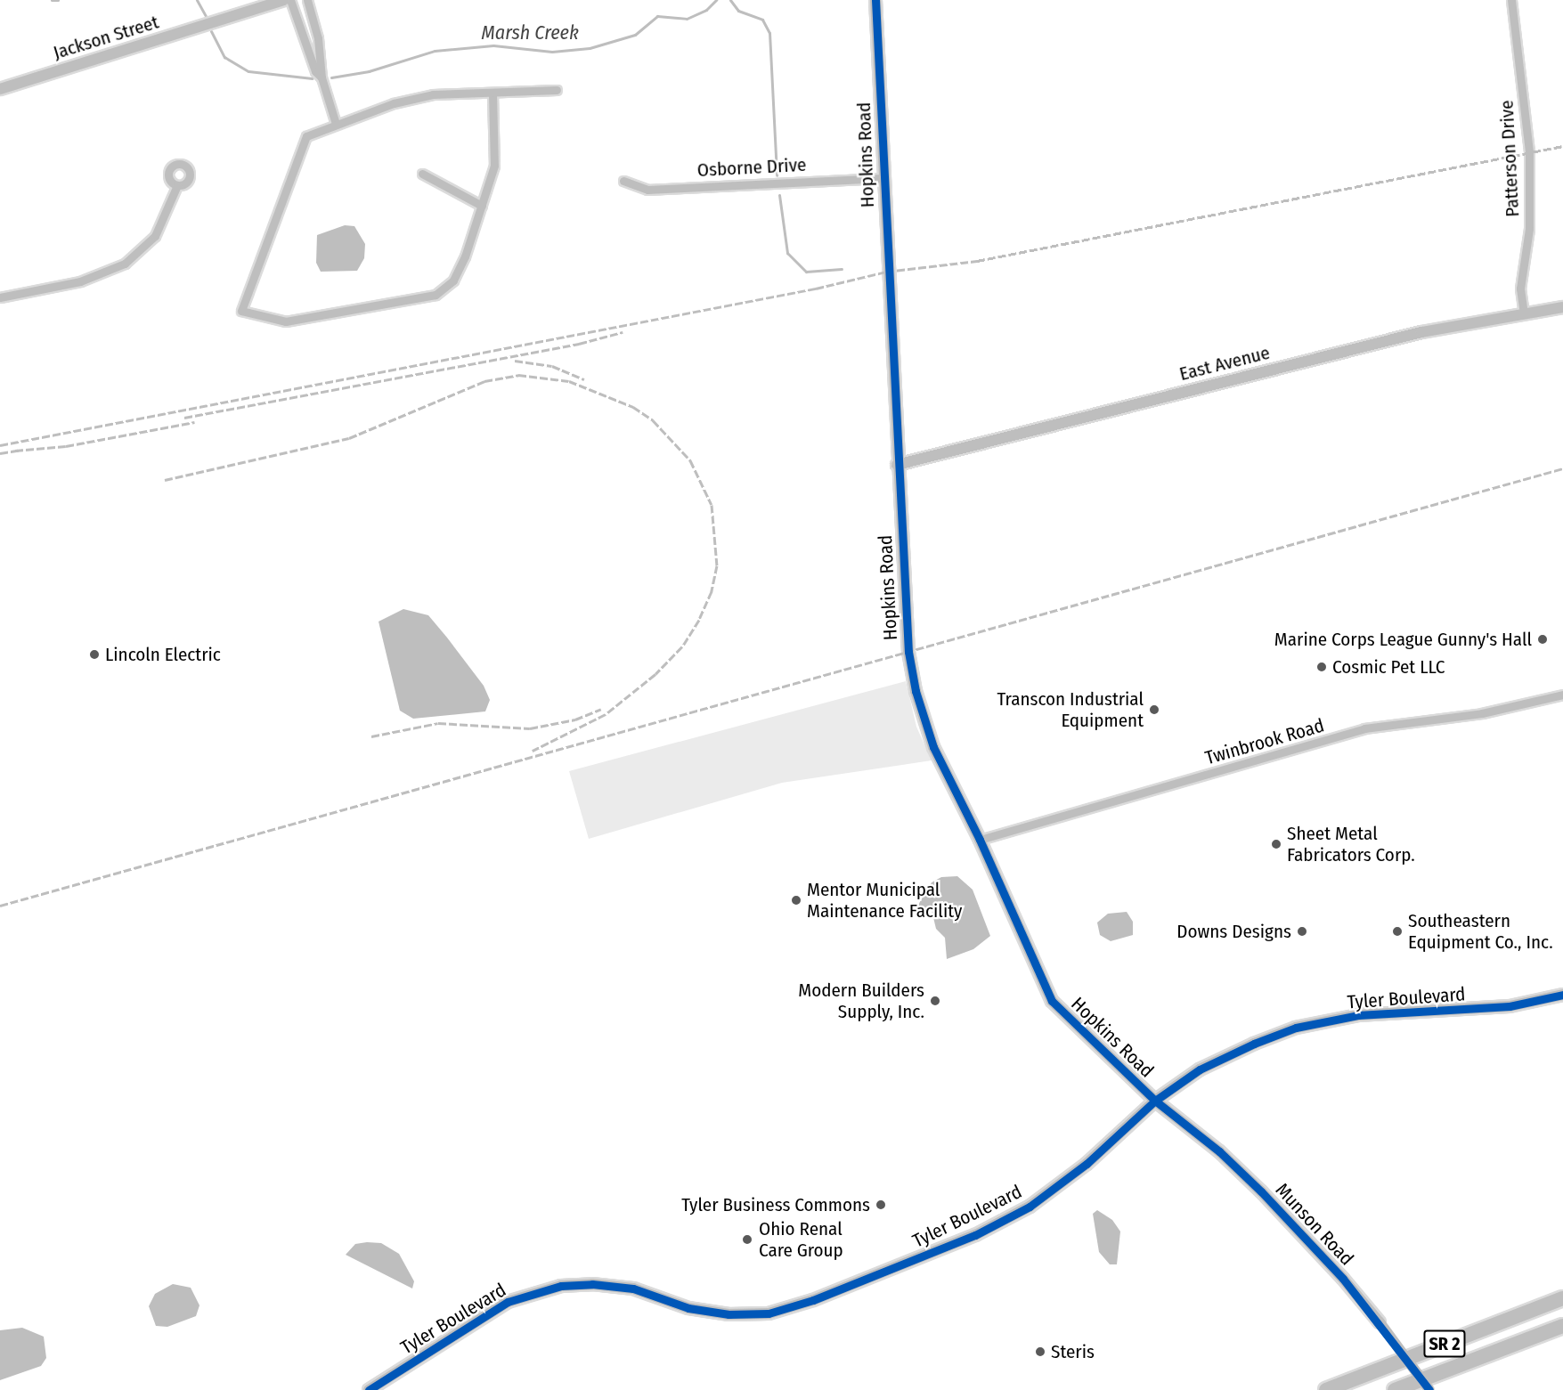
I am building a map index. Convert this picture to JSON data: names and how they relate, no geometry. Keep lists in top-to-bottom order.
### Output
{
  "streets": {
    "highway": ["SR 2"],
    "street": [
      "Jackson Street",
      "Hopkins Road",
      "Patterson Drive",
      "Osborne Drive",
      "East Avenue",
      "Twinbrook Road",
      "Tyler Boulevard",
      "Munson Road"
    ]
  },
  "crossings": [
    ["Hopkins Road", "Osborne Drive"],
    ["Hopkins Road", "East Avenue"],
    ["Hopkins Road", "Twinbrook Road"],
    ["Hopkins Road", "Tyler Boulevard"],
    ["Hopkins Road", "Munson Road"],
    ["Patterson Drive", "East Avenue"],
    ["Tyler Boulevard", "Munson Road"]
  ],
  "water": ["Marsh Creek"],
  "places": [
    "Marine Corps League Gunny's Hall",
    "Lincoln Electric",
    "Cosmic Pet LLC",
    "Transcon Industrial Equipment",
    "Sheet Metal Fabricators Corp.",
    "Mentor Municipal Maintenance Facility",
    "Downs Designs",
    "Southeastern Equipment Co., Inc.",
    "Modern Builders Supply, Inc.",
    "Tyler Business Commons",
    "Ohio Renal Care Group",
    "Steris"
  ]
}
